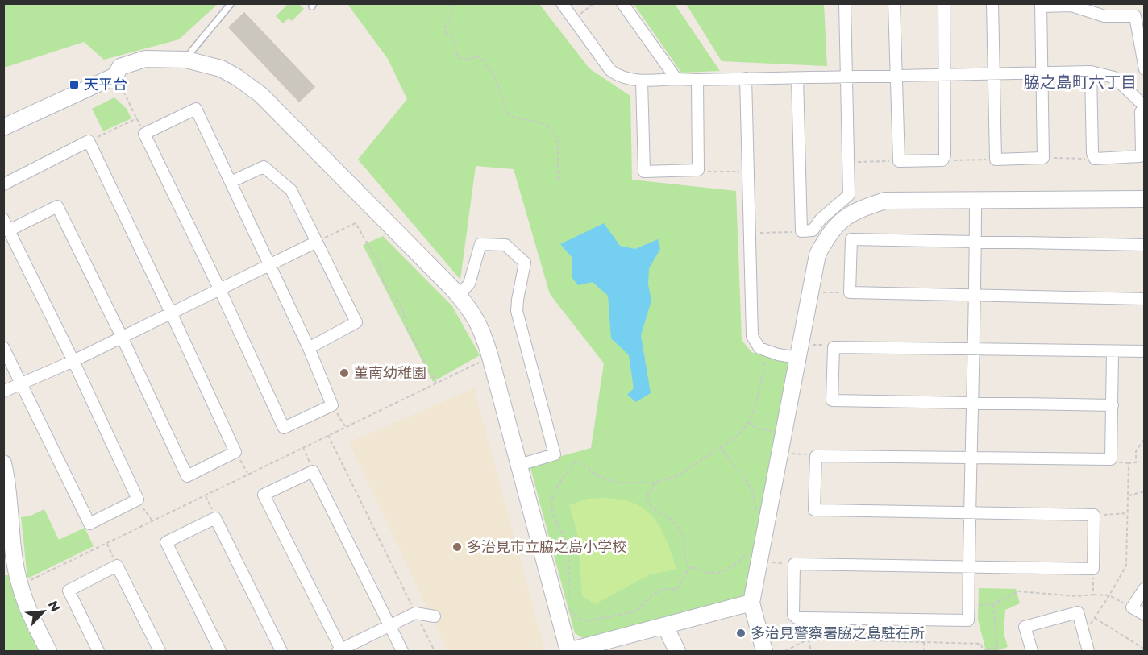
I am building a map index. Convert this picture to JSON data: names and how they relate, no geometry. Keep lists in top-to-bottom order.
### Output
{
  "districts": ["脇之島町六丁目"],
  "places": {
    "transit": ["天平台"],
    "other": ["菫南幼稚園", "多治見市立脇之島小学校", "多治見警察署脇之島駐在所"]
  },
  "north": "top right"
}
